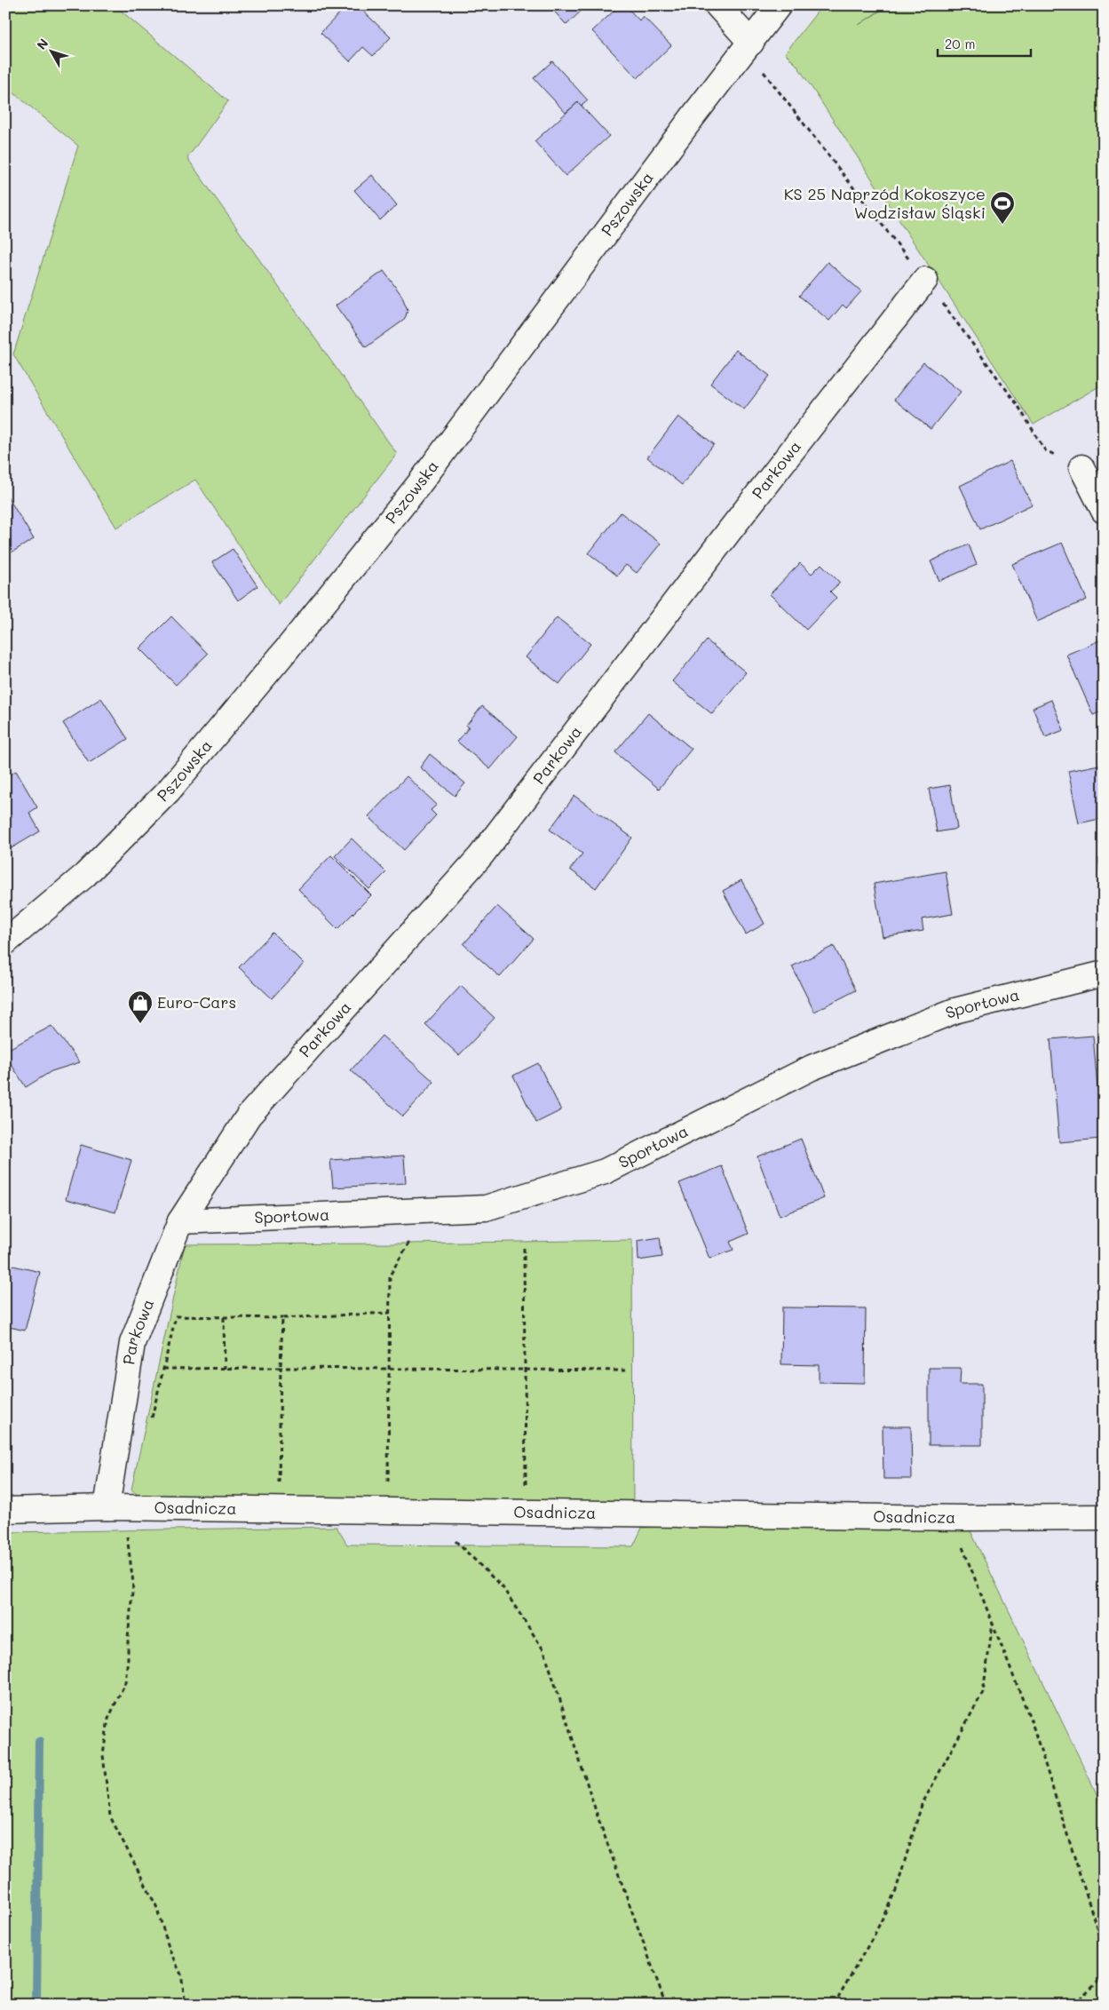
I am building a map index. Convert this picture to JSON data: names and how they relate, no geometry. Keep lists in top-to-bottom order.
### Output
{
  "streets": {
    "street": [
      "Pszowska",
      "Parkowa",
      "Sportowa",
      "Osadnicza"
    ]
  },
  "crossings": [
    ["Parkowa", "Sportowa"],
    ["Parkowa", "Osadnicza"]
  ],
  "places": {
    "sports": ["KS 25 Naprzód Kokoszyce Wodzisław Śląski"],
    "shop": ["Euro-Cars"]
  },
  "scale_bar": "20 m",
  "north": "top left"
}
